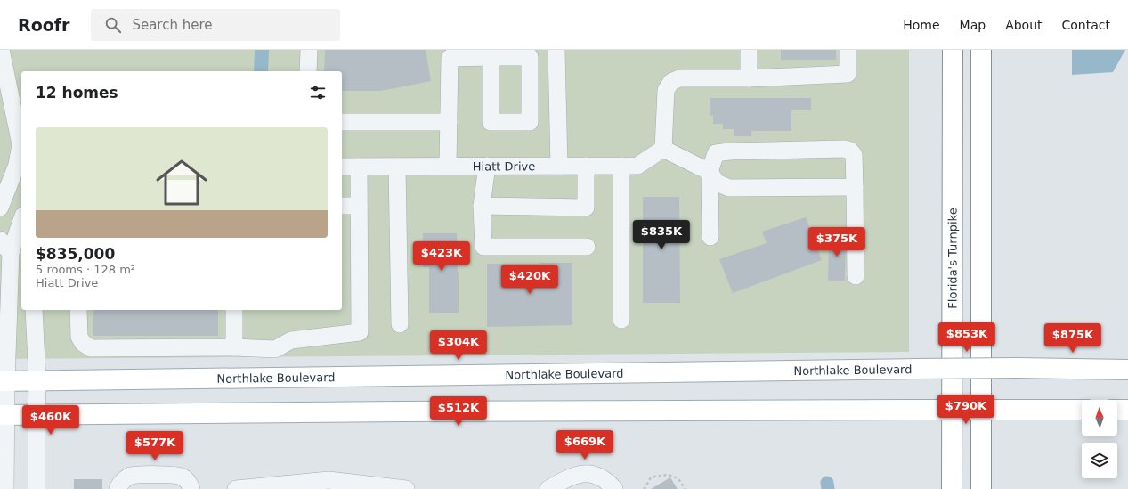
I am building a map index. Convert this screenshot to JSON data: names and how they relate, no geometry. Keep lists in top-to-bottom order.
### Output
{
  "streets": {
    "main road": ["Florida's Turnpike", "Northlake Boulevard"],
    "street": ["Hiatt Drive"]
  },
  "north": "top",
  "page": {
    "header": "Roofr",
    "search": "Search here",
    "nav": [
      "Home",
      "Map",
      "About",
      "Contact"
    ],
    "heading": "12 homes",
    "list": [
      {
        "name": "$835,000",
        "note": "5 rooms · 128 m² · Hiatt Drive"
      }
    ],
    "price": [
      "$835K",
      "$375K",
      "$423K",
      "$420K",
      "$853K",
      "$875K",
      "$304K",
      "$790K",
      "$512K",
      "$460K",
      "$669K",
      "$577K"
    ]
  }
}
